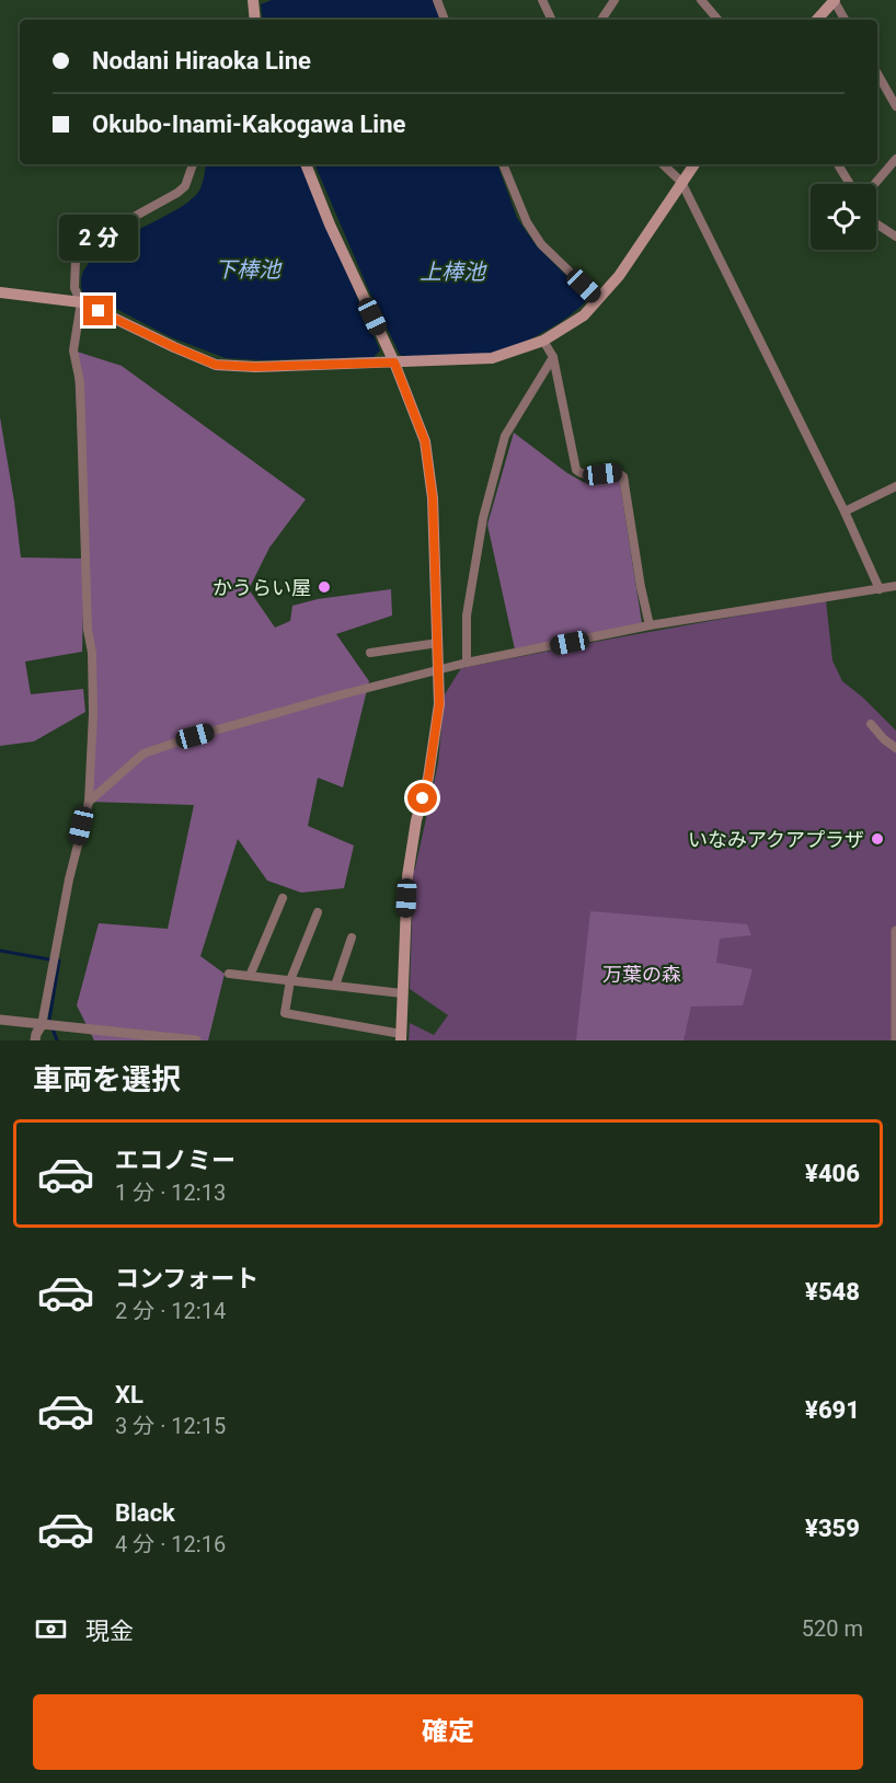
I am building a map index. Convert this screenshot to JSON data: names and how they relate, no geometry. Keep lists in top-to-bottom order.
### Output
{
  "water": ["下棒池", "上棒池"],
  "parks": ["万葉の森"],
  "places": ["かうらい屋", "いなみアクアプラザ"],
  "page": {
    "banner": ["Nodani Hiraoka Line", "Okubo-Inami-Kakogawa Line"],
    "bubble": "2 分",
    "heading": "車両を選択",
    "list": [
      {
        "name": "エコノミー",
        "note": "1 分 · 12:13",
        "value": "¥406"
      },
      {
        "name": "コンフォート",
        "note": "2 分 · 12:14",
        "value": "¥548"
      },
      {
        "name": "XL",
        "note": "3 分 · 12:15",
        "value": "¥691"
      },
      {
        "name": "Black",
        "note": "4 分 · 12:16",
        "value": "¥359"
      }
    ],
    "pay": ["現金", "520 m"],
    "buttons": "確定"
  }
}
